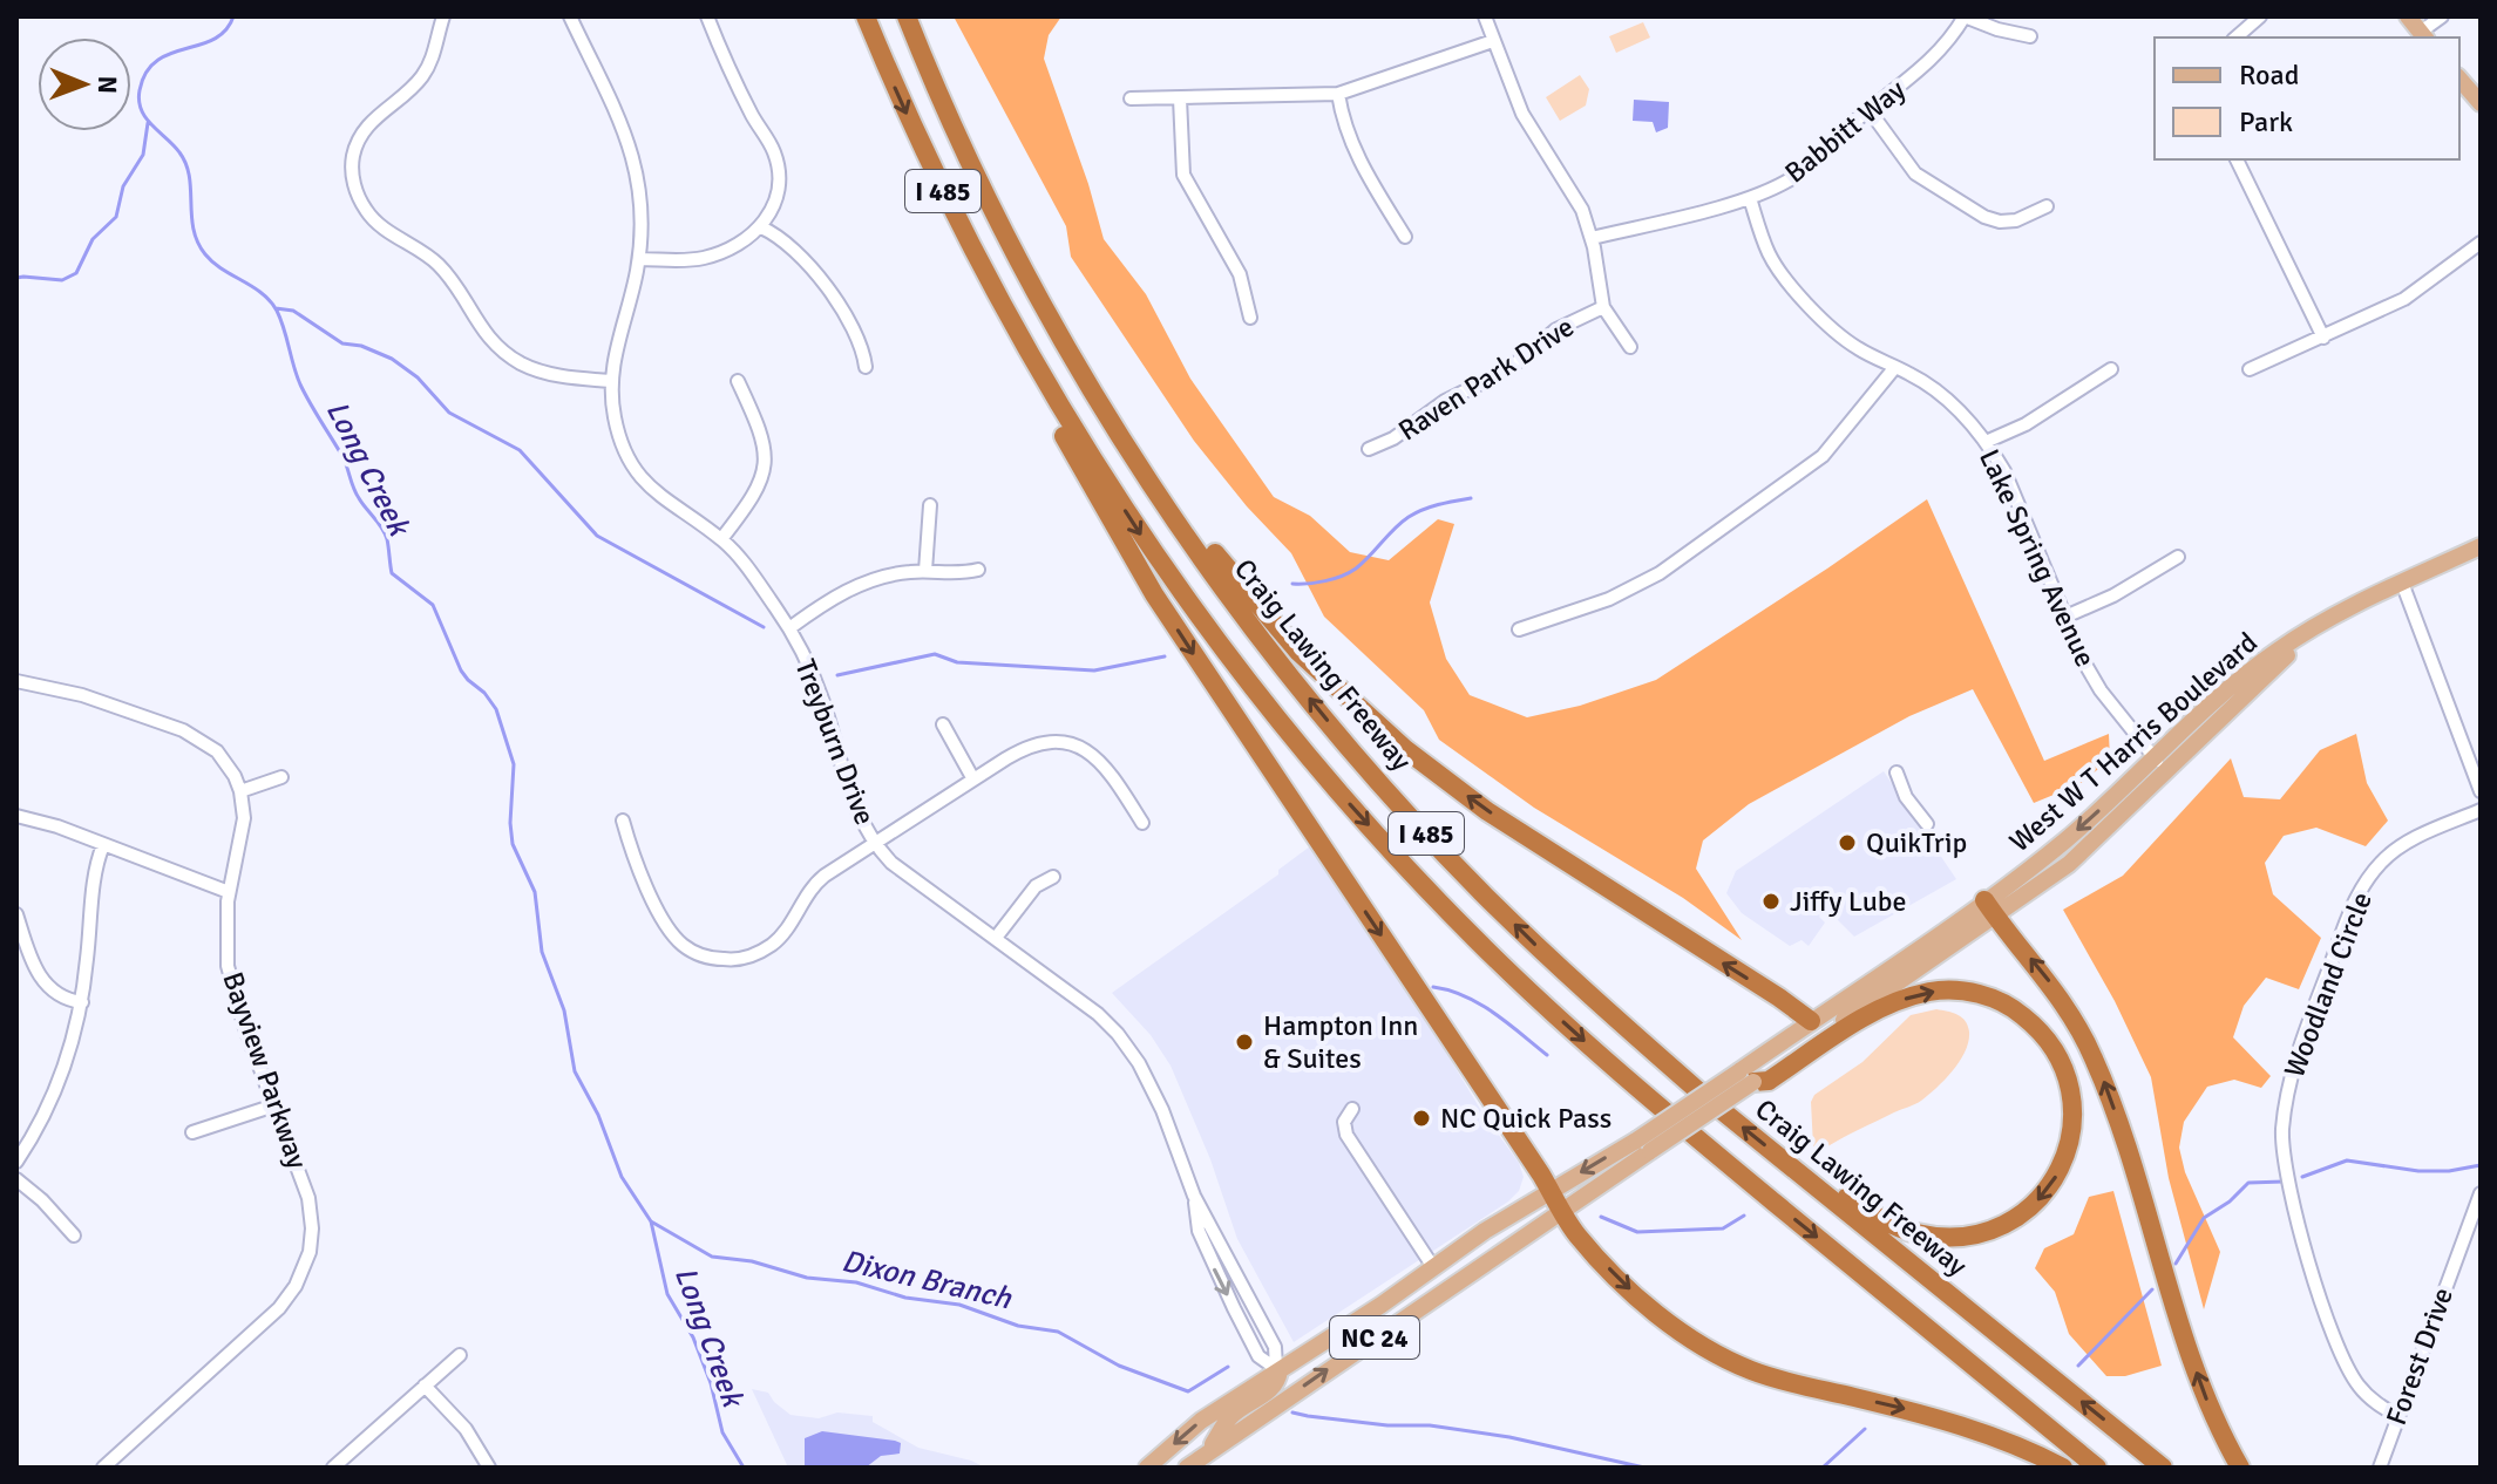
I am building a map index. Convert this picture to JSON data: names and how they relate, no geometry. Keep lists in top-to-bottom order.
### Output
{
  "streets": {
    "highway": ["I 485", "Craig Lawing Freeway"],
    "main road": ["West W T Harris Boulevard", "NC 24"],
    "street": [
      "Babbitt Way",
      "Raven Park Drive",
      "Lake Spring Avenue",
      "Treyburn Drive",
      "Woodland Circle",
      "Bayview Parkway",
      "Forest Drive"
    ]
  },
  "crossings": [
    ["Babbitt Way", "Lake Spring Avenue"],
    ["Lake Spring Avenue", "West W T Harris Boulevard"],
    ["Treyburn Drive", "West W T Harris Boulevard"],
    ["Woodland Circle", "Forest Drive"]
  ],
  "water": ["Long Creek", "Dixon Branch"],
  "places": [
    "QuikTrip",
    "Jiffy Lube",
    "Hampton Inn & Suites",
    "NC Quick Pass"
  ],
  "legend": ["Road", "Park"],
  "north": "right"
}
